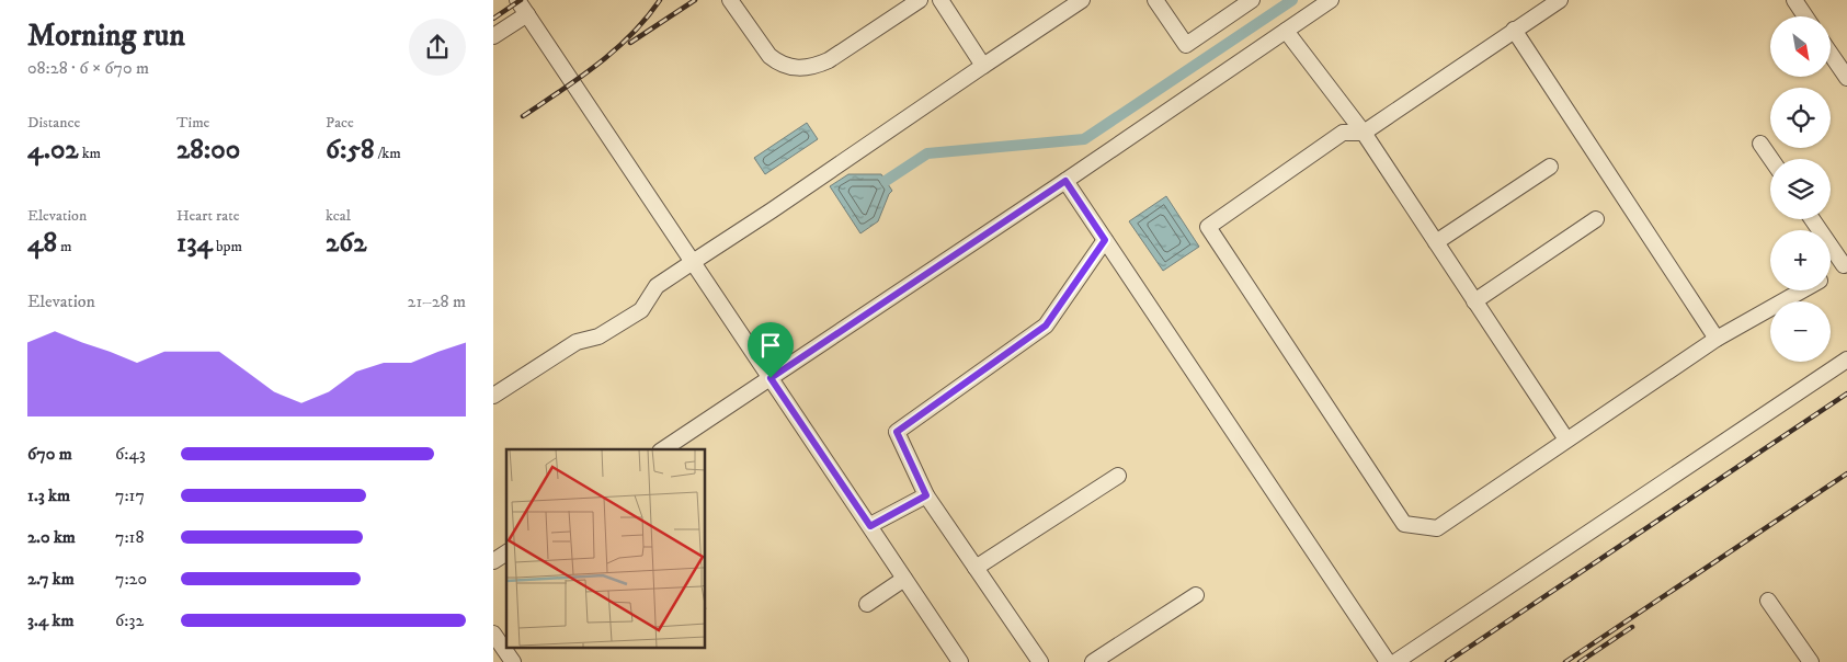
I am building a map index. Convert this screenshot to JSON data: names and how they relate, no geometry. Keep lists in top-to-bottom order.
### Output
{
  "north": "bottom right",
  "page": {
    "heading": ["Morning run", "08:28 · 6 × 670 m"],
    "map_buttons": ["+", "−"],
    "stats": [
      ["Distance", "4.02 km"],
      ["Time", "28:00"],
      ["Pace", "6:58 /km"],
      ["Elevation", "48 m"],
      ["Heart rate", "134 bpm"],
      ["kcal", "262"]
    ],
    "chart": ["Elevation", "21–28 m"],
    "list": [
      {
        "name": "670 m",
        "note": "6:43"
      },
      {
        "name": "1.3 km",
        "note": "7:17"
      },
      {
        "name": "2.0 km",
        "note": "7:18"
      },
      {
        "name": "2.7 km",
        "note": "7:20"
      },
      {
        "name": "3.4 km",
        "note": "6:32"
      }
    ]
  }
}
